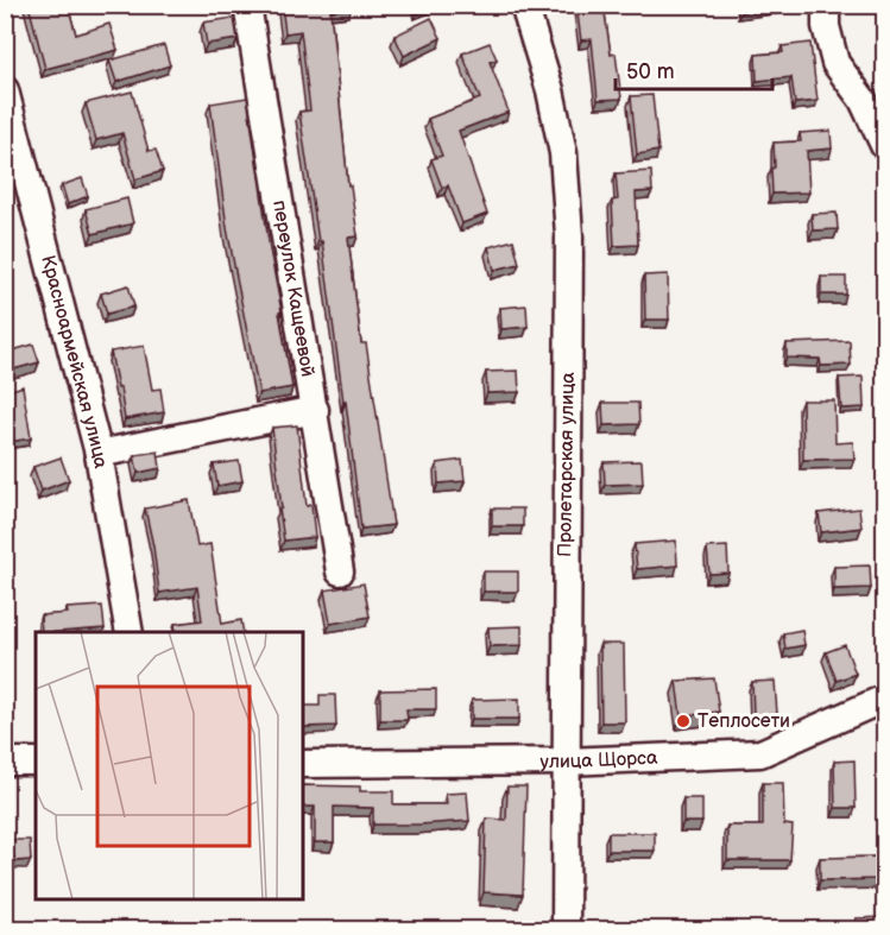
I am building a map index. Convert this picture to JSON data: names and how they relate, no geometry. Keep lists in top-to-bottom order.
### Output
{
  "streets": {
    "street": [
      "переулок Кащеевой",
      "Красноармейская улица",
      "Пролетарская улица",
      "улица Щорса"
    ]
  },
  "crossings": [
    ["Пролетарская улица", "улица Щорса"]
  ],
  "places": ["Теплосети"],
  "scale_bar": "50 m"
}
